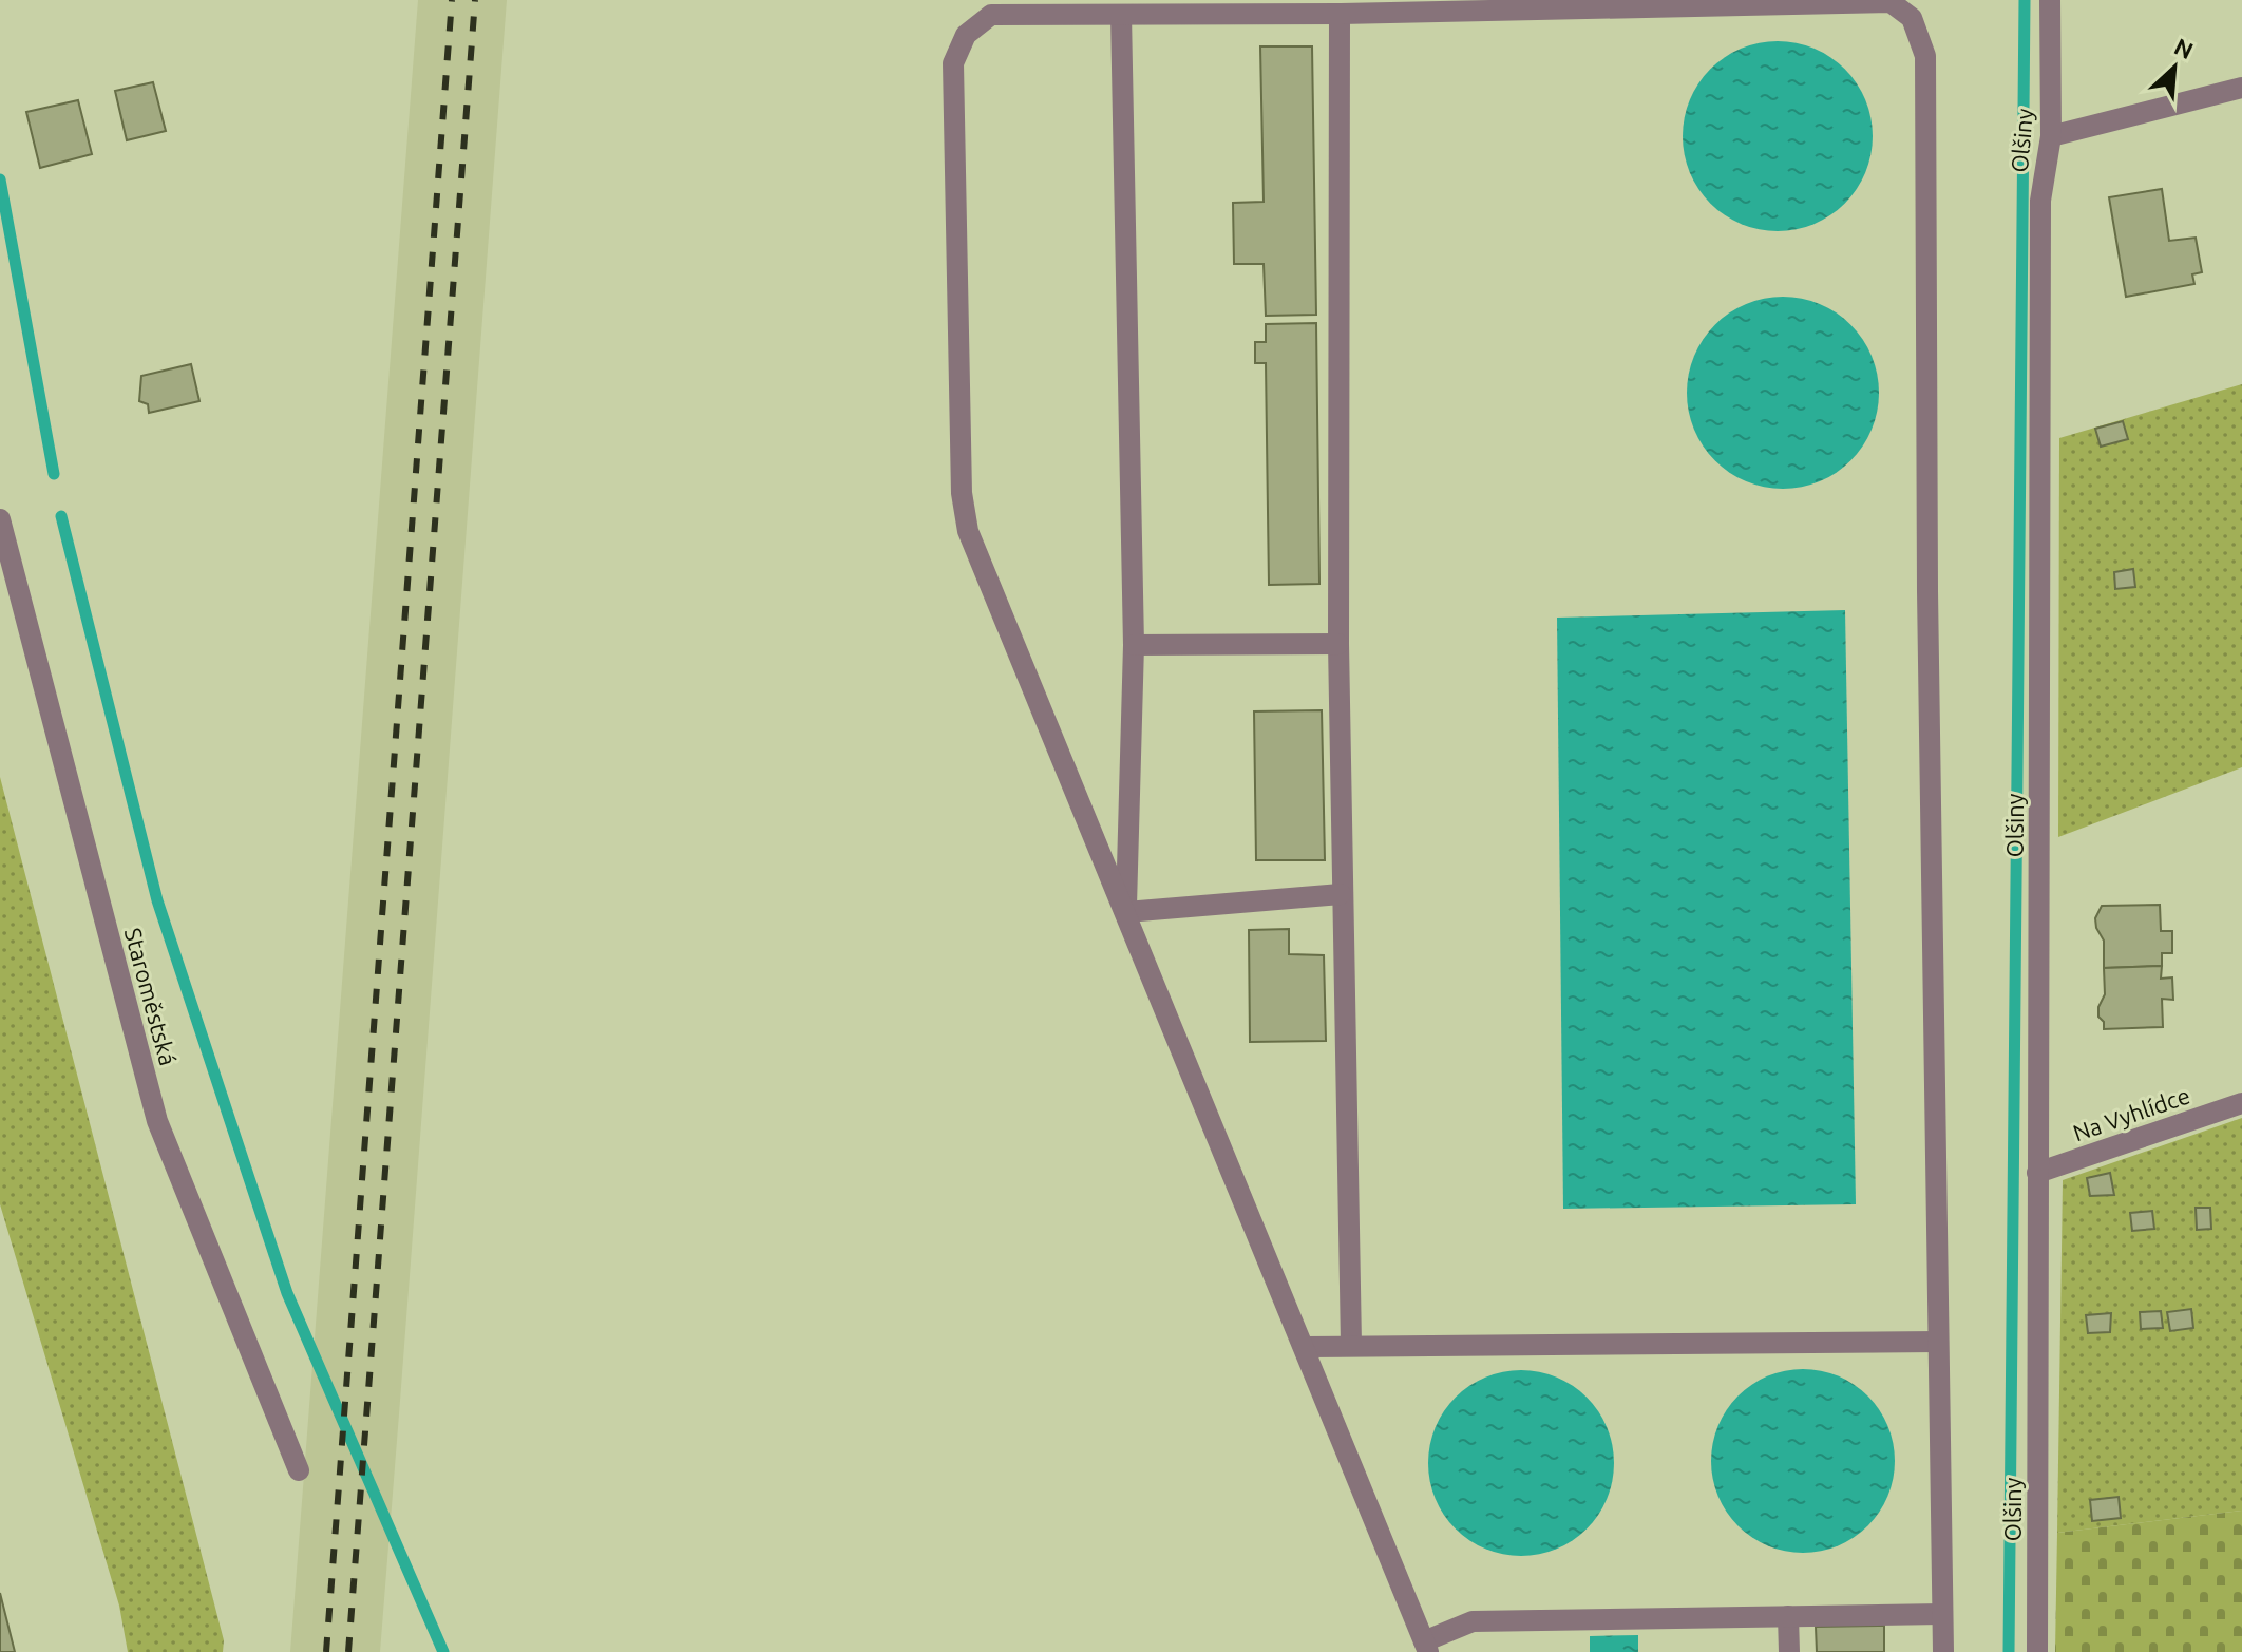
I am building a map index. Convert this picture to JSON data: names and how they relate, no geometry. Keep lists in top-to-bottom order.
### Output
{
  "streets": {
    "street": ["Olšiny", "Staroměstská", "Na Vyhlídce"]
  },
  "crossings": [
    ["Olšiny", "Na Vyhlídce"]
  ],
  "north": "top right"
}
